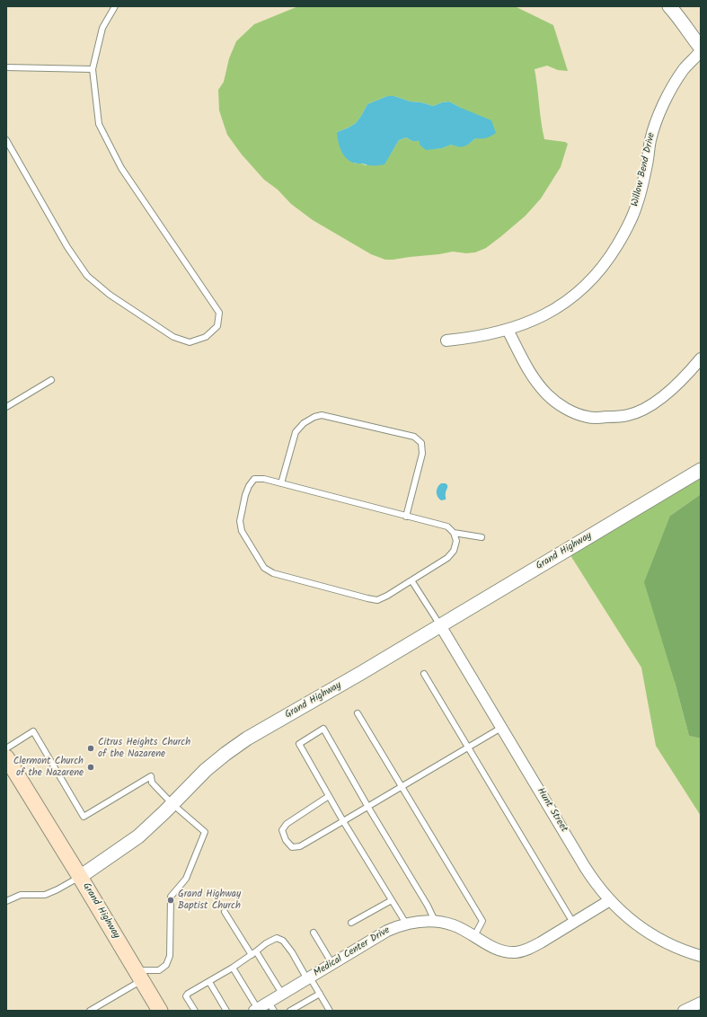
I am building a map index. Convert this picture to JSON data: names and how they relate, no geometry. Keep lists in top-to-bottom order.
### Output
{
  "streets": {
    "main road": ["Grand Highway"],
    "street": ["Willow Bend Drive", "Hunt Street", "Medical Center Drive"]
  },
  "crossings": [
    ["Grand Highway", "Hunt Street"],
    ["Hunt Street", "Medical Center Drive"]
  ],
  "places": ["Citrus Heights Church of the Nazarene", "Clermont Church of the Nazarene", "Grand Highway Baptist Church"]
}
